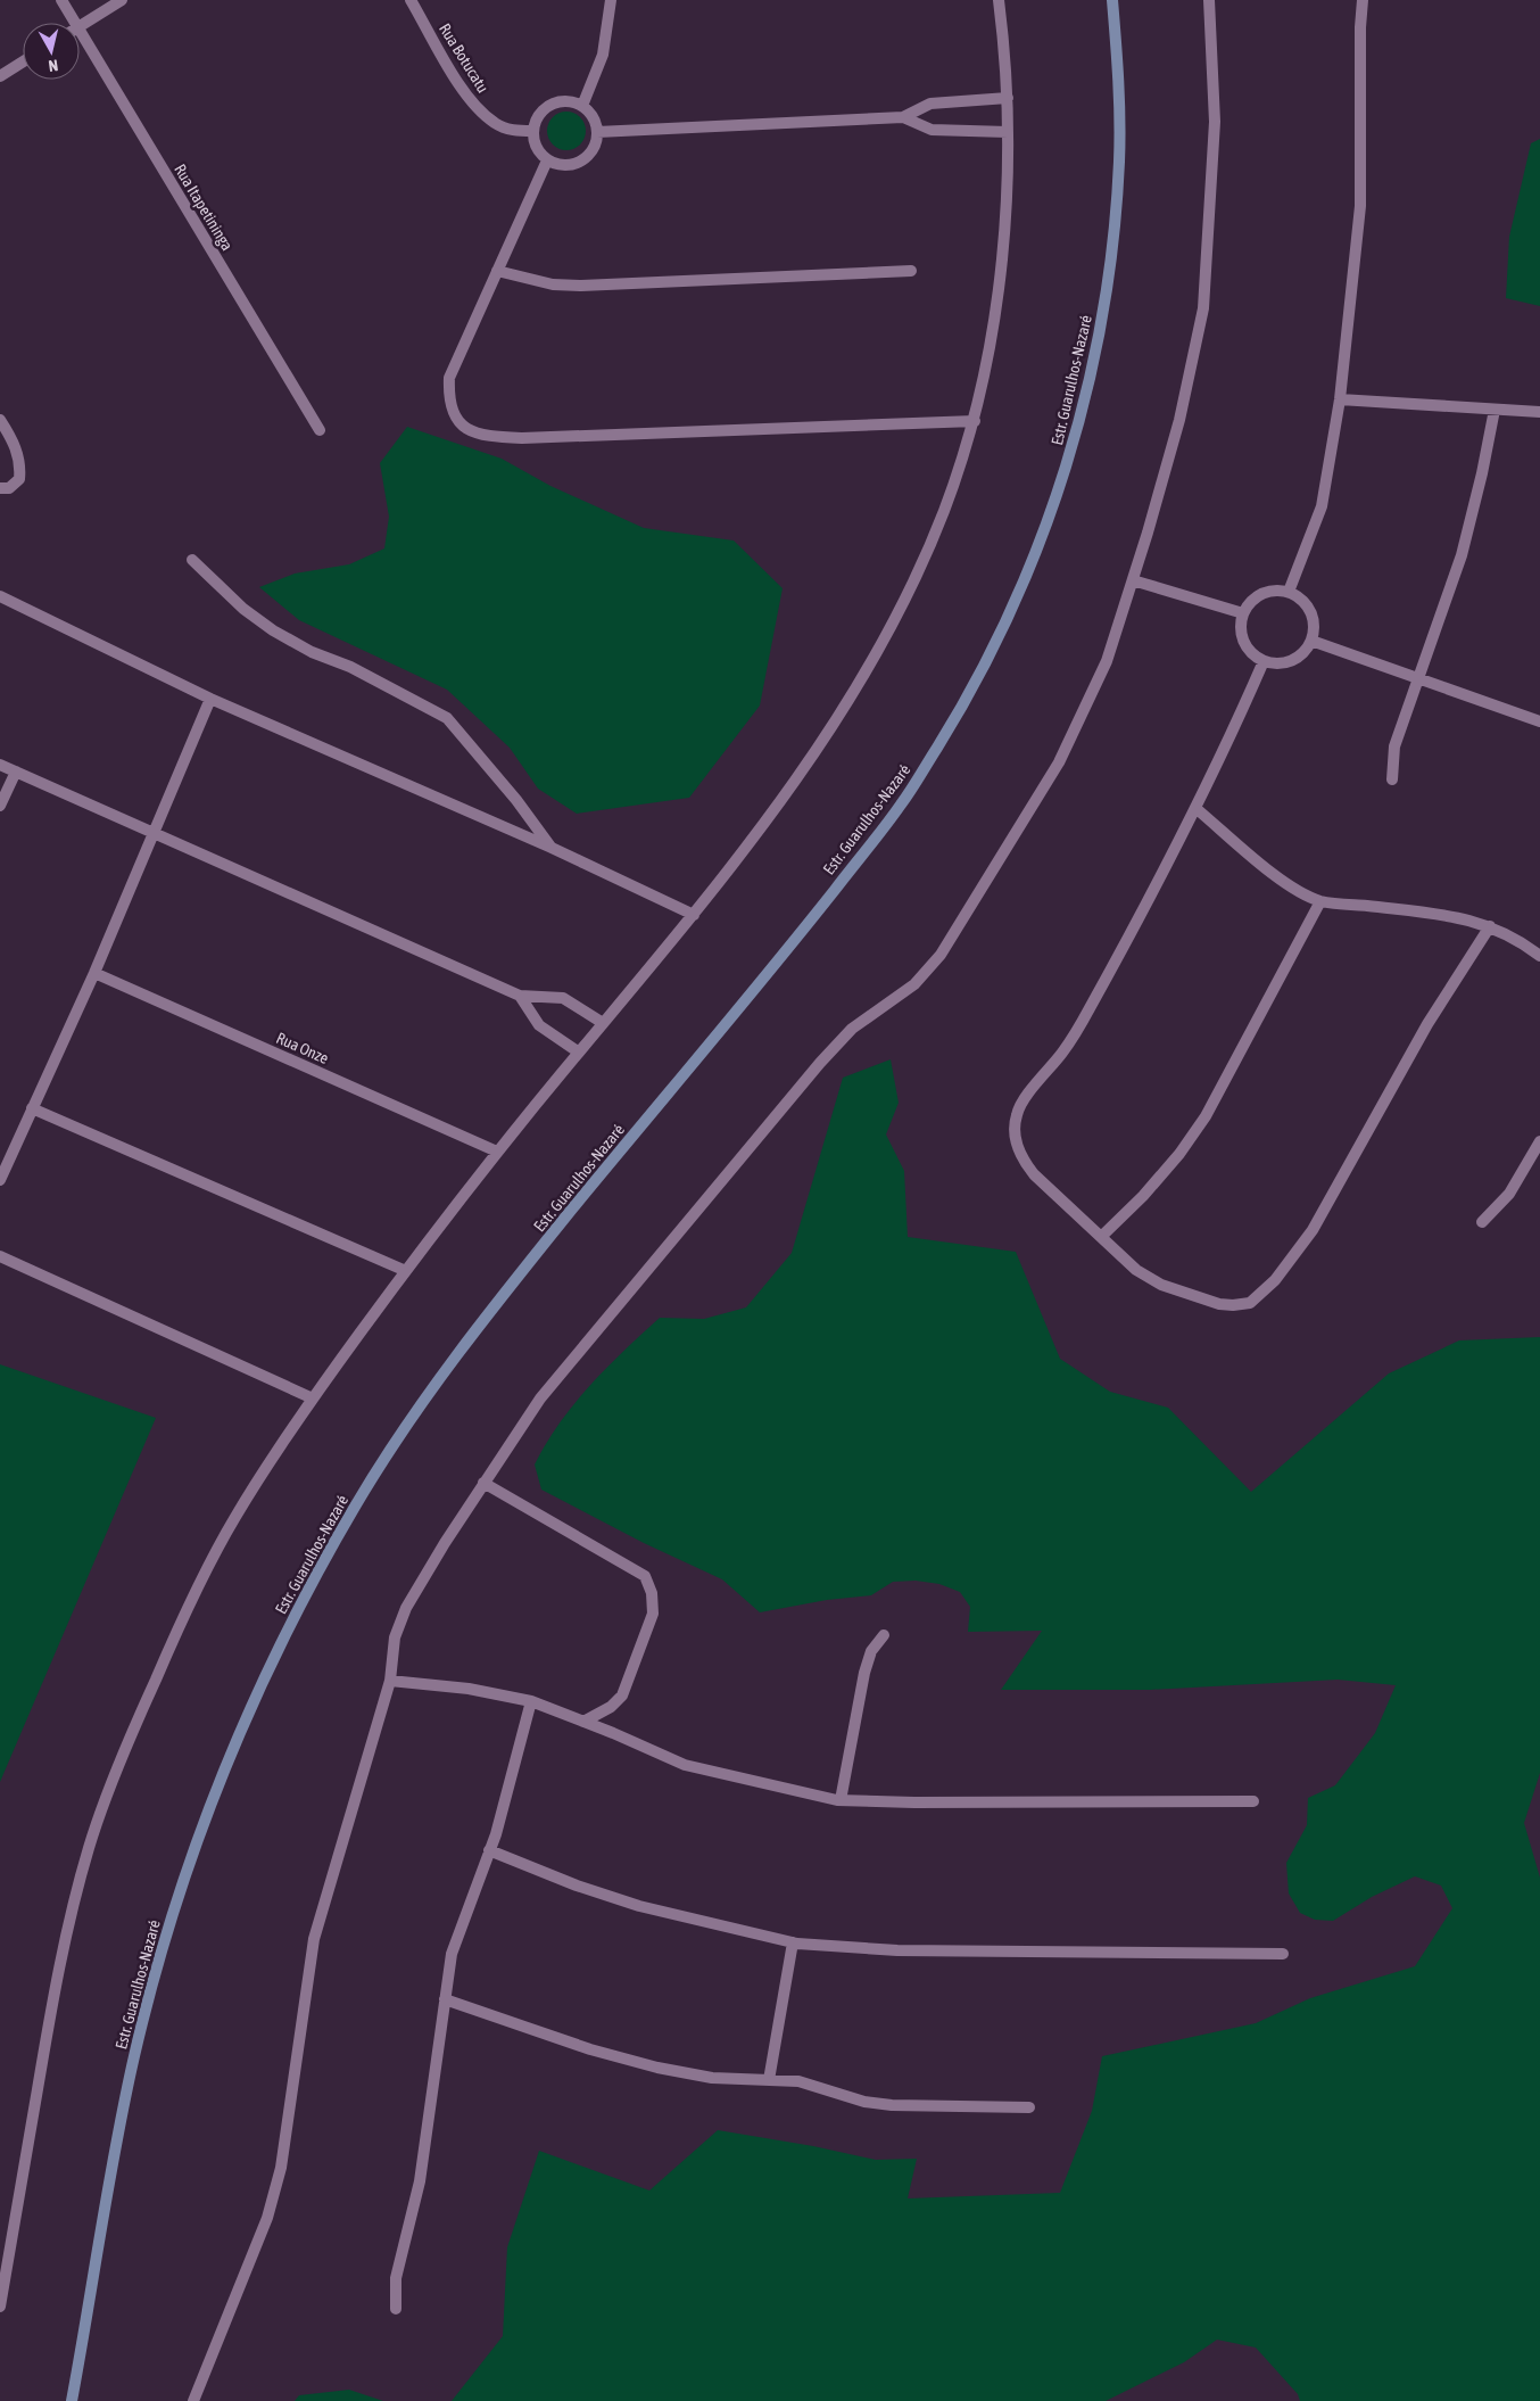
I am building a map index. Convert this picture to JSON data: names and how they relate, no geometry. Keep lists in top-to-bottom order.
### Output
{
  "streets": {
    "main road": ["Estr. Guarulhos-Nazaré"],
    "street": ["Rua Botucatu", "Rua Itapetininga", "Rua Onze"]
  },
  "north": "bottom"
}
